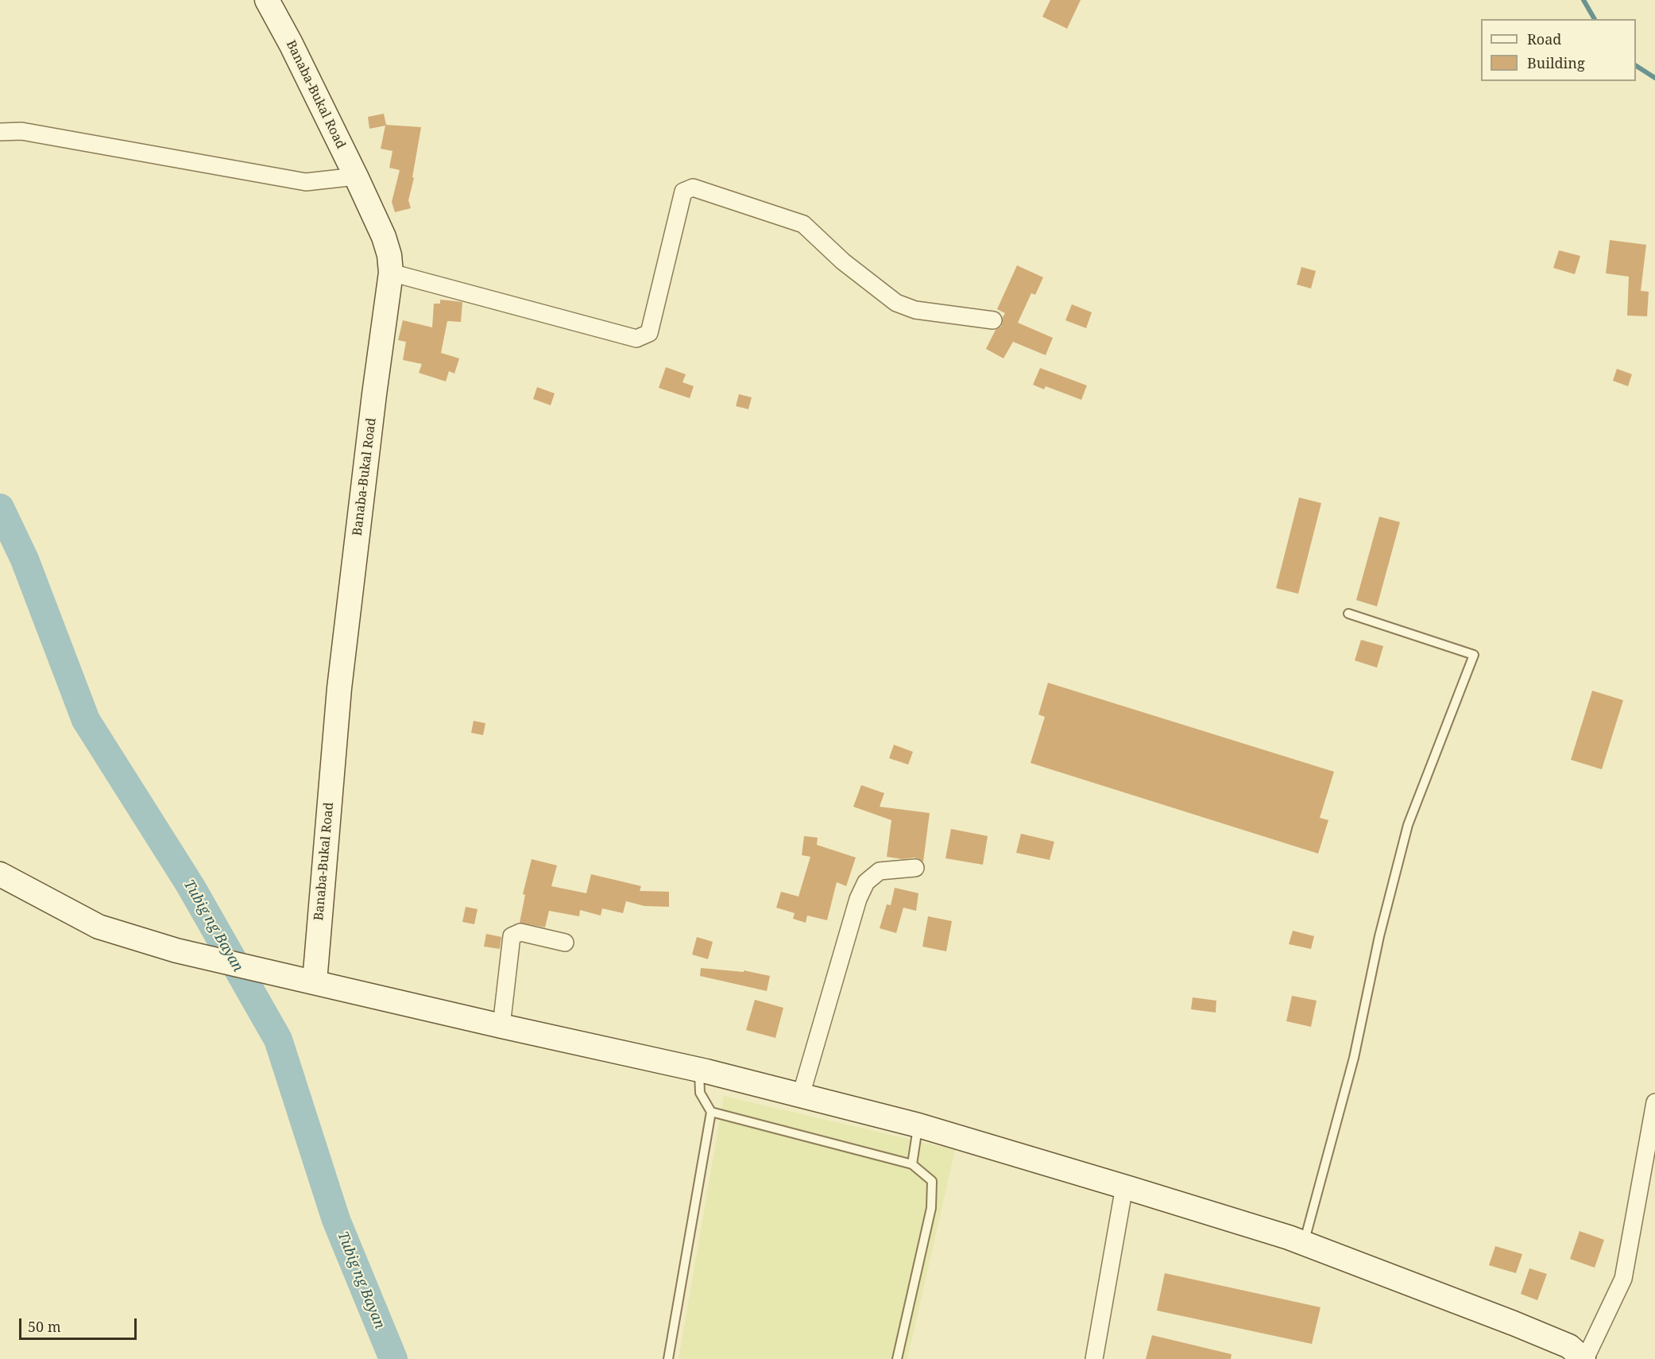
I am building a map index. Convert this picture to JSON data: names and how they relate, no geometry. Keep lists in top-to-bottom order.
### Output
{
  "streets": {
    "main road": ["Banaba-Bukal Road"]
  },
  "water": ["Tubig ng Bayan"],
  "legend": ["Road", "Building"],
  "scale_bar": "50 m"
}
